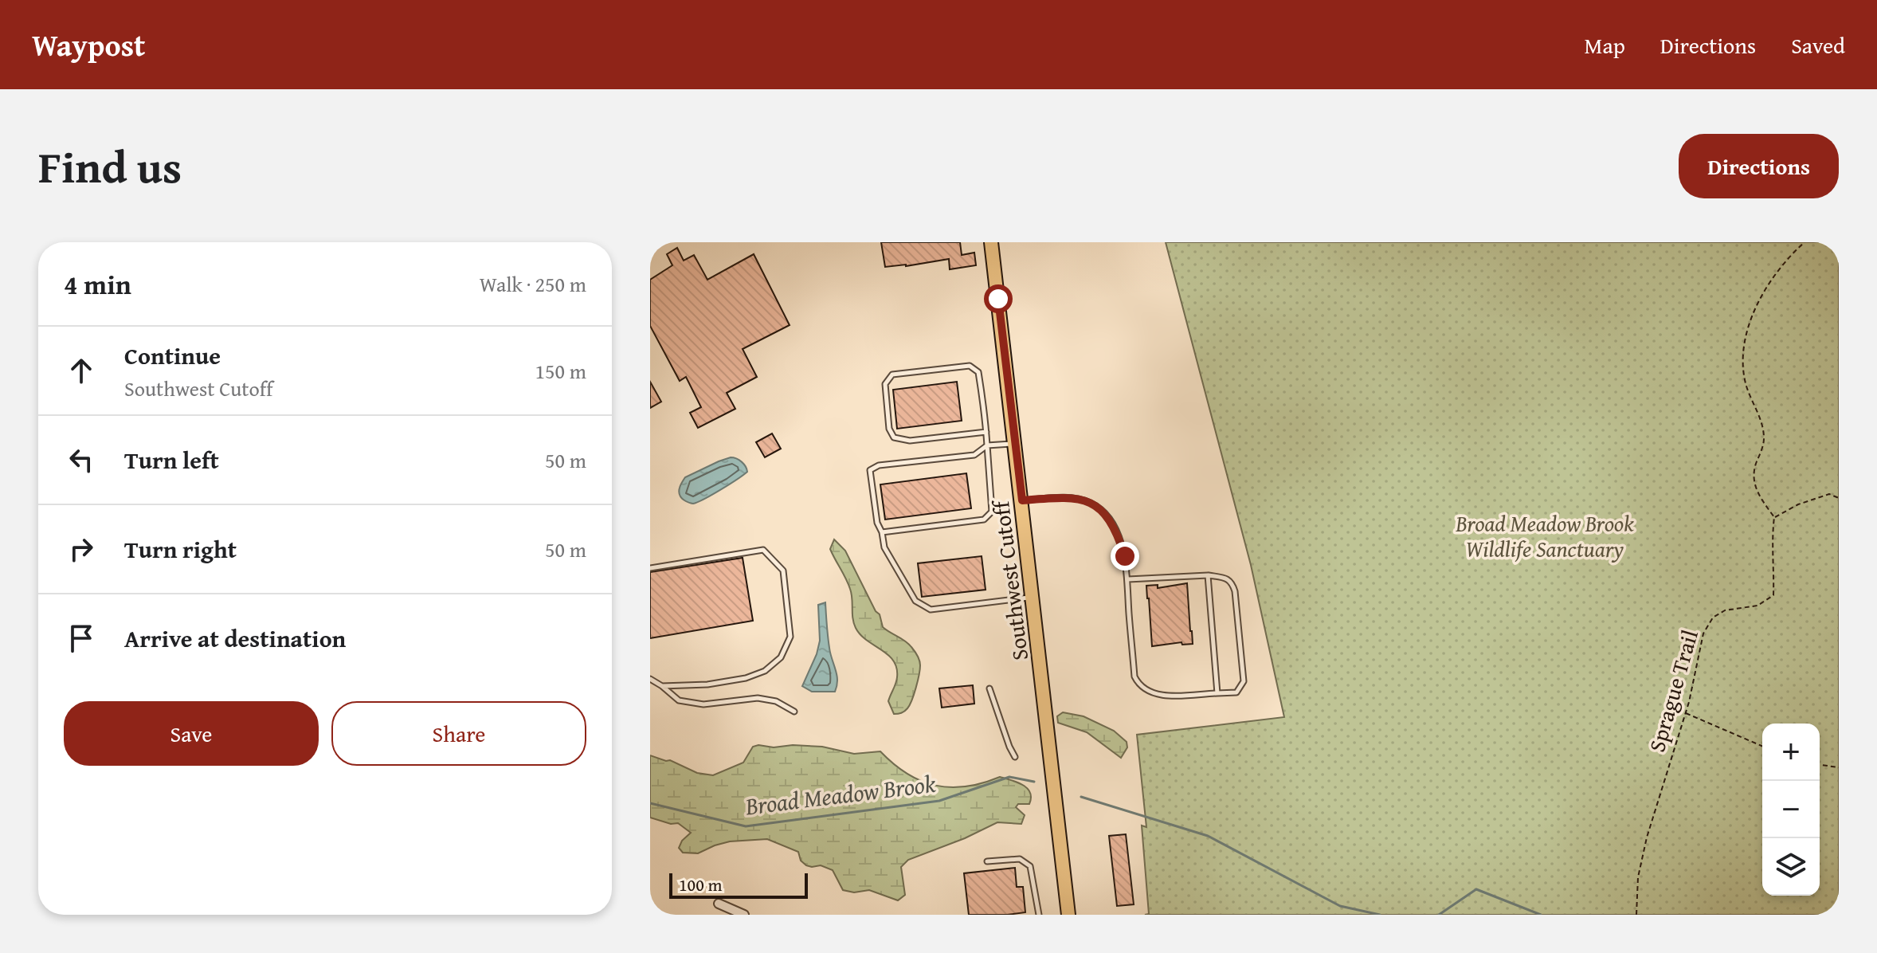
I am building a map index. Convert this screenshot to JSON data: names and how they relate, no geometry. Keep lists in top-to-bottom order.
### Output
{
  "streets": {
    "main road": ["Southwest Cutoff"],
    "path": ["Sprague Trail"]
  },
  "water": ["Broad Meadow Brook"],
  "parks": ["Broad Meadow Brook Wildlife Sanctuary"],
  "scale_bar": "100 m",
  "page": {
    "header": "Waypost",
    "nav": ["Map", "Directions", "Saved"],
    "title": "Find us",
    "buttons": [
      "Directions",
      ["Save", "Share"]
    ],
    "heading": ["4 min", "Walk · 250 m"],
    "list": [
      ["Continue", "Southwest Cutoff", "150 m"],
      ["Turn left", "50 m"],
      ["Turn right", "50 m"],
      "Arrive at destination"
    ],
    "map_buttons": ["+", "−"],
    "scale": "100 m"
  }
}
